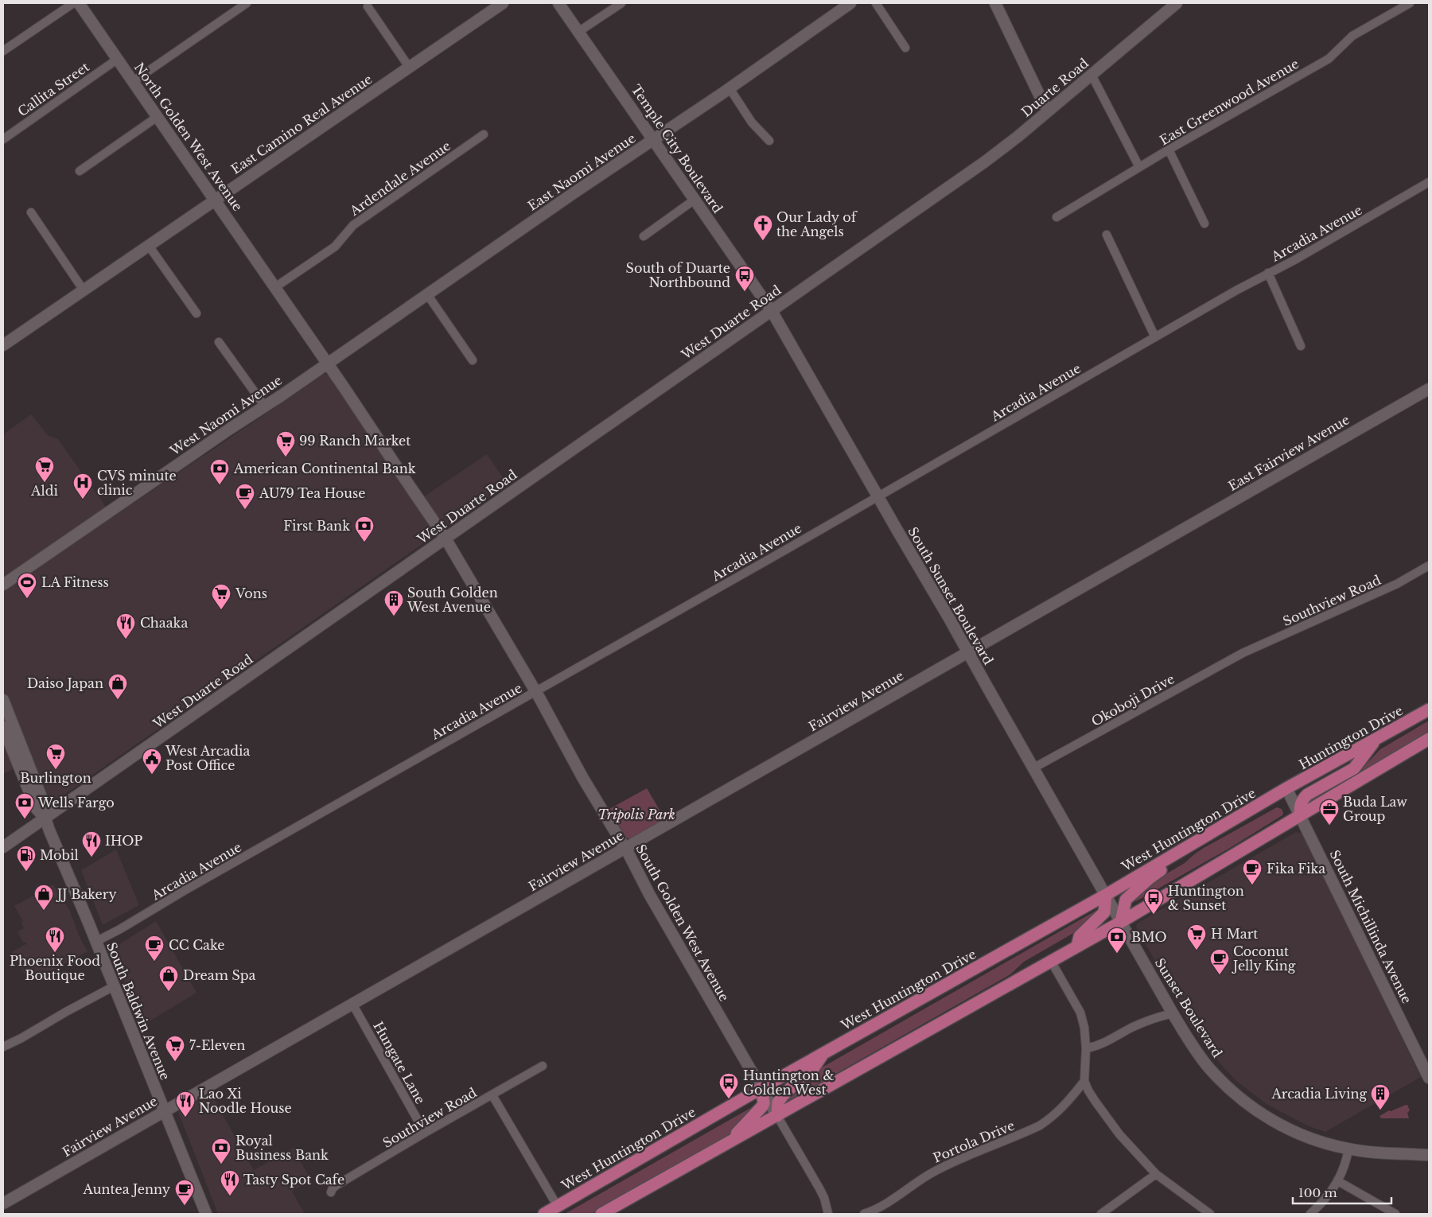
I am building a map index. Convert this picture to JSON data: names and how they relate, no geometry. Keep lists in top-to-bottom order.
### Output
{
  "streets": {
    "main road": ["Huntington Drive", "West Huntington Drive"],
    "street": [
      "Duarte Road",
      "Callita Street",
      "East Greenwood Avenue",
      "East Camino Real Avenue",
      "North Golden West Avenue",
      "Temple City Boulevard",
      "East Naomi Avenue",
      "Ardendale Avenue",
      "Arcadia Avenue",
      "West Duarte Road",
      "West Naomi Avenue",
      "East Fairview Avenue",
      "South Sunset Boulevard",
      "Southview Road",
      "Okoboji Drive",
      "Fairview Avenue",
      "South Golden West Avenue",
      "South Michillinda Avenue",
      "Sunset Boulevard",
      "South Baldwin Avenue",
      "Hungate Lane",
      "Portola Drive"
    ]
  },
  "crossings": [
    ["Duarte Road", "West Duarte Road"],
    ["Callita Street", "North Golden West Avenue"],
    ["East Camino Real Avenue", "North Golden West Avenue"],
    ["North Golden West Avenue", "Ardendale Avenue"],
    ["North Golden West Avenue", "South Golden West Avenue"],
    ["Temple City Boulevard", "East Naomi Avenue"],
    ["Temple City Boulevard", "West Duarte Road"],
    ["Temple City Boulevard", "South Sunset Boulevard"],
    ["East Naomi Avenue", "West Naomi Avenue"],
    ["East Naomi Avenue", "South Golden West Avenue"],
    ["Ardendale Avenue", "South Golden West Avenue"],
    ["Arcadia Avenue", "South Sunset Boulevard"],
    ["Arcadia Avenue", "South Golden West Avenue"],
    ["Arcadia Avenue", "South Baldwin Avenue"],
    ["West Duarte Road", "South Sunset Boulevard"],
    ["West Duarte Road", "South Golden West Avenue"],
    ["West Duarte Road", "South Baldwin Avenue"],
    ["West Naomi Avenue", "South Golden West Avenue"],
    ["East Fairview Avenue", "Fairview Avenue"],
    ["South Sunset Boulevard", "Okoboji Drive"],
    ["South Sunset Boulevard", "Fairview Avenue"],
    ["South Sunset Boulevard", "West Huntington Drive"],
    ["South Sunset Boulevard", "Sunset Boulevard"],
    ["Southview Road", "Okoboji Drive"],
    ["Southview Road", "Hungate Lane"],
    ["Fairview Avenue", "South Golden West Avenue"],
    ["Fairview Avenue", "South Baldwin Avenue"],
    ["Fairview Avenue", "Hungate Lane"],
    ["Huntington Drive", "West Huntington Drive"],
    ["Huntington Drive", "South Michillinda Avenue"],
    ["West Huntington Drive", "South Golden West Avenue"],
    ["West Huntington Drive", "South Michillinda Avenue"],
    ["West Huntington Drive", "Sunset Boulevard"]
  ],
  "parks": ["Tripolis Park"],
  "places": {
    "church": ["Our Lady of the Angels"],
    "bus stop": ["South of Duarte Northbound", "Huntington & Sunset", "Huntington & Golden West"],
    "supermarket": [
      "99 Ranch Market",
      "Aldi",
      "Vons",
      "Burlington",
      "H Mart",
      "7-Eleven"
    ],
    "bank": [
      "American Continental Bank",
      "First Bank",
      "Wells Fargo",
      "BMO",
      "Royal Business Bank"
    ],
    "hospital": ["CVS minute clinic"],
    "cafe": [
      "AU79 Tea House",
      "Fika Fika",
      "CC Cake",
      "Coconut Jelly King",
      "Auntea Jenny"
    ],
    "sports": ["LA Fitness"],
    "building": ["South Golden West Avenue", "Arcadia Living"],
    "restaurant": [
      "Chaaka",
      "IHOP",
      "Phoenix Food Boutique",
      "Lao Xi Noodle House",
      "Tasty Spot Cafe"
    ],
    "shop": ["Daiso Japan", "JJ Bakery", "Dream Spa"],
    "public building": ["West Arcadia Post Office"],
    "office": ["Buda Law Group"],
    "fuel station": ["Mobil"]
  },
  "scale_bar": "100 m"
}
